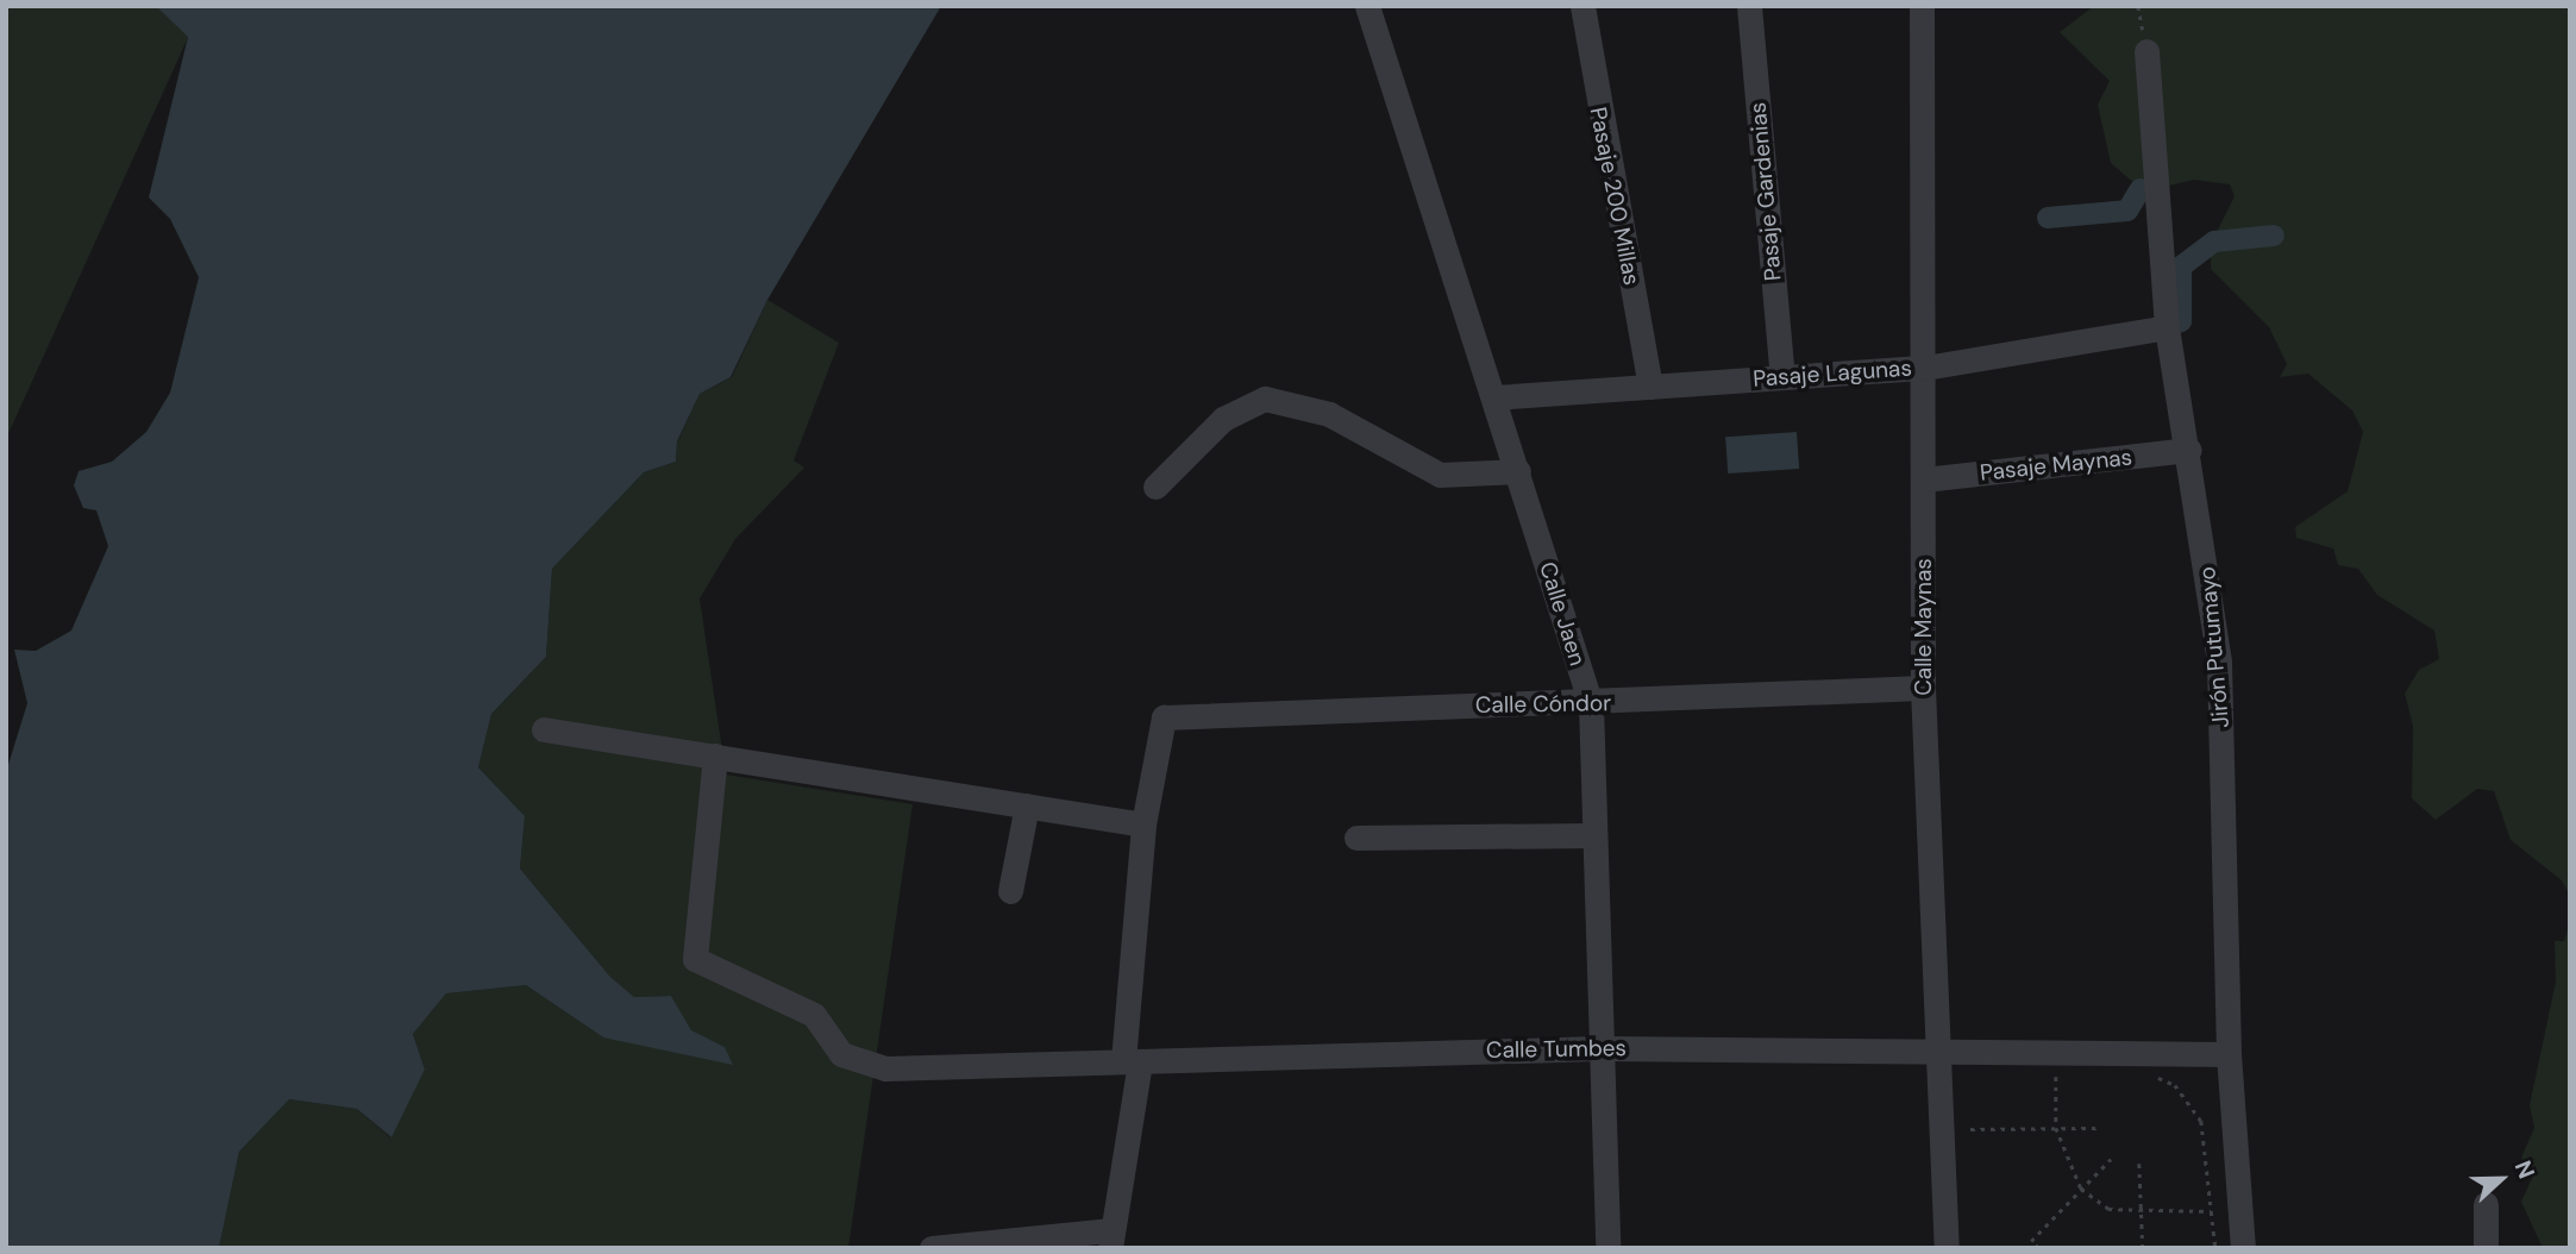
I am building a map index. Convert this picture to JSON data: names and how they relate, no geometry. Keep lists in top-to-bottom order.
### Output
{
  "streets": {
    "street": [
      "Pasaje Gardenias",
      "Pasaje 200 Millas",
      "Pasaje Lagunas",
      "Pasaje Maynas",
      "Calle Jaen",
      "Calle Maynas",
      "Jirón Putumayo",
      "Calle Cóndor",
      "Calle Tumbes"
    ]
  },
  "crossings": [
    ["Pasaje Gardenias", "Pasaje Lagunas"],
    ["Pasaje 200 Millas", "Pasaje Lagunas"],
    ["Pasaje Lagunas", "Calle Jaen"],
    ["Pasaje Lagunas", "Calle Maynas"],
    ["Pasaje Lagunas", "Jirón Putumayo"],
    ["Pasaje Maynas", "Calle Maynas"],
    ["Pasaje Maynas", "Jirón Putumayo"],
    ["Calle Jaen", "Calle Cóndor"],
    ["Calle Jaen", "Calle Tumbes"],
    ["Calle Maynas", "Calle Cóndor"],
    ["Calle Maynas", "Calle Tumbes"],
    ["Jirón Putumayo", "Calle Tumbes"]
  ],
  "north": "right"
}
